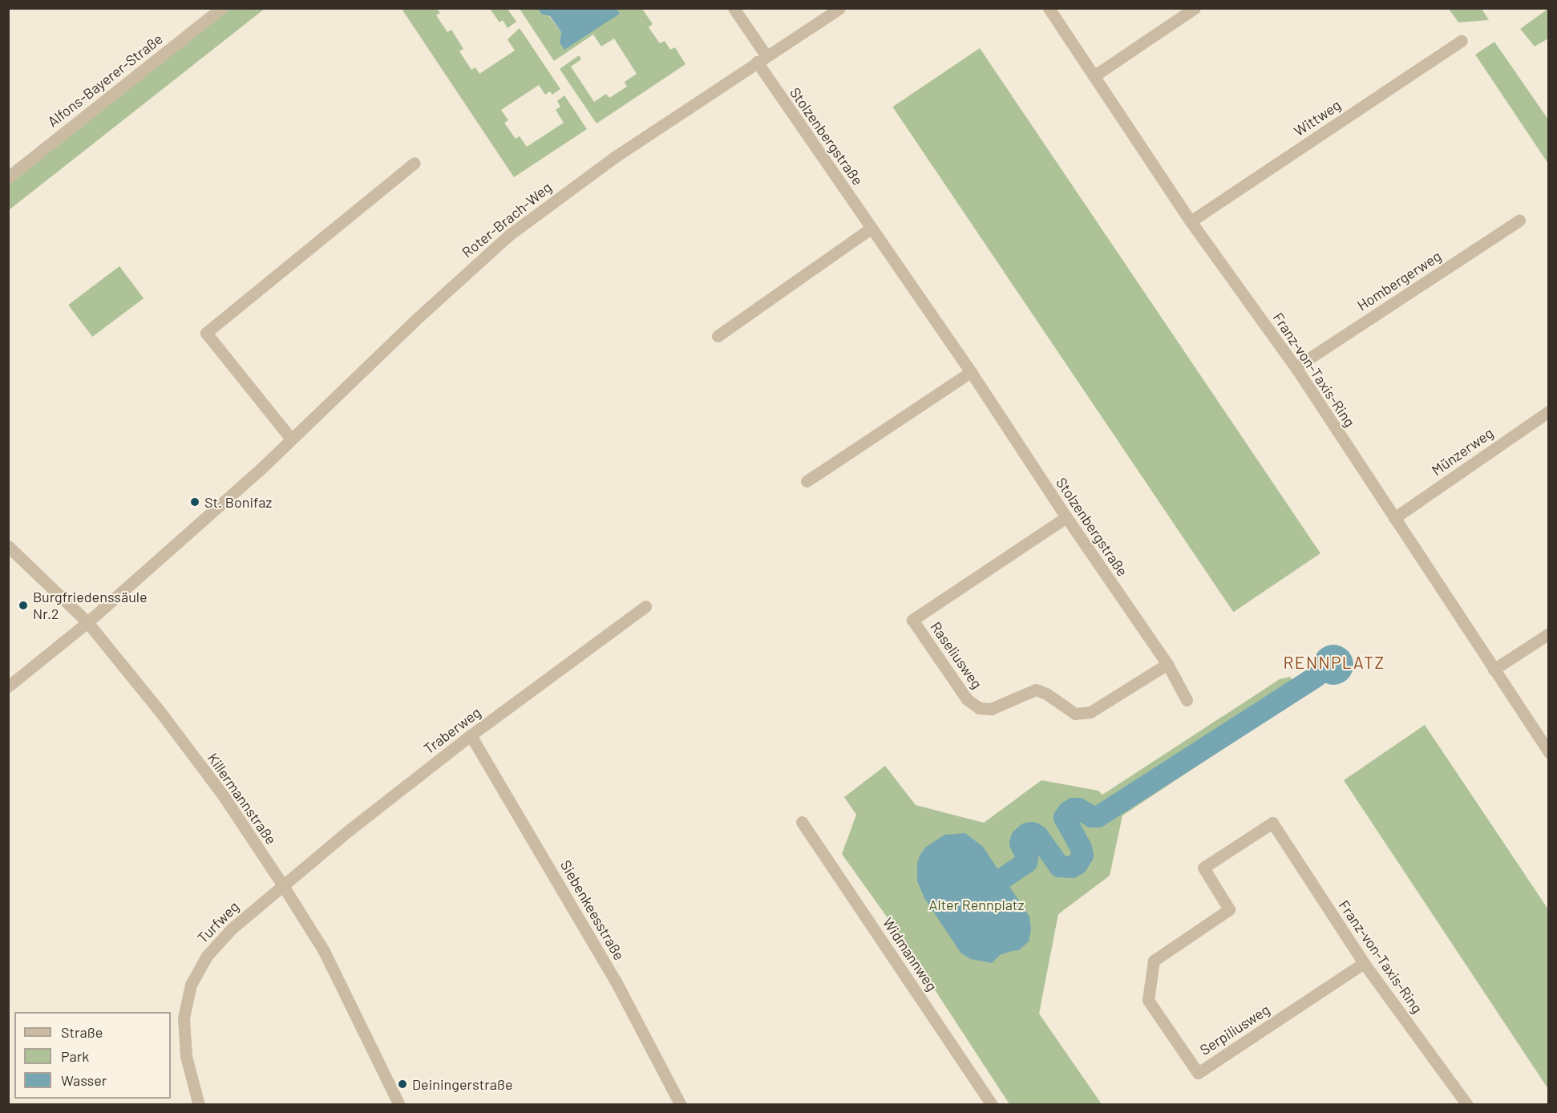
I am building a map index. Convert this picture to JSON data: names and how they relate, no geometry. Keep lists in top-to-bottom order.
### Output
{
  "streets": {
    "street": [
      "Alfons-Bayerer-Straße",
      "Wittweg",
      "Stolzenbergstraße",
      "Roter-Brach-Weg",
      "Hombergerweg",
      "Franz-von-Taxis-Ring",
      "Münzerweg",
      "Raseliusweg",
      "Traberweg",
      "Killermannstraße",
      "Siebenkeesstraße",
      "Turfweg",
      "Widmannweg",
      "Serpiliusweg"
    ]
  },
  "crossings": [
    ["Wittweg", "Franz-von-Taxis-Ring"],
    ["Stolzenbergstraße", "Roter-Brach-Weg"],
    ["Stolzenbergstraße", "Raseliusweg"],
    ["Roter-Brach-Weg", "Killermannstraße"],
    ["Hombergerweg", "Franz-von-Taxis-Ring"],
    ["Franz-von-Taxis-Ring", "Münzerweg"],
    ["Franz-von-Taxis-Ring", "Serpiliusweg"],
    ["Traberweg", "Killermannstraße"],
    ["Traberweg", "Siebenkeesstraße"],
    ["Traberweg", "Turfweg"],
    ["Killermannstraße", "Turfweg"]
  ],
  "districts": ["RENNPLATZ"],
  "parks": ["Alter Rennplatz"],
  "places": ["St. Bonifaz", "Burgfriedenssäule Nr.2", "Deiningerstraße"],
  "legend": ["Straße", "Park", "Wasser"]
}
